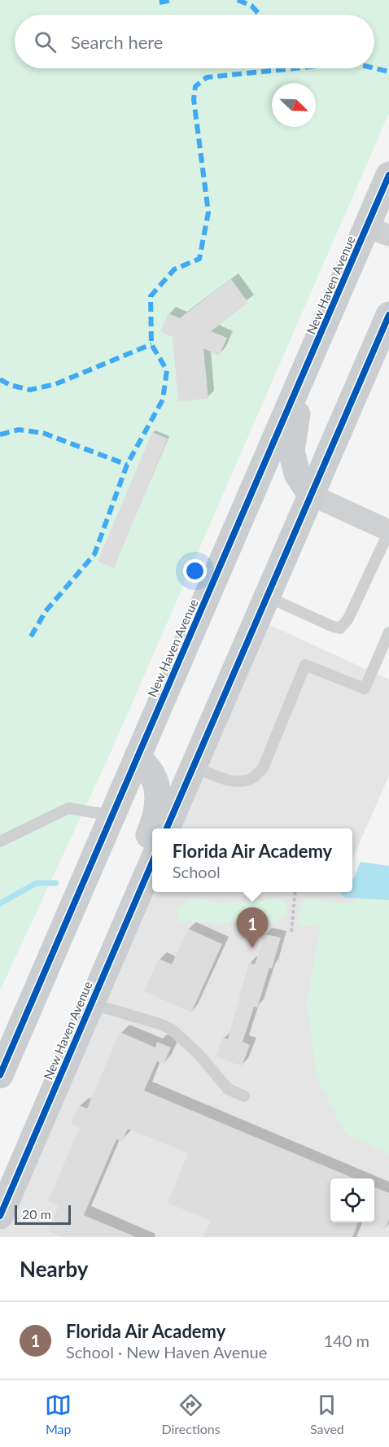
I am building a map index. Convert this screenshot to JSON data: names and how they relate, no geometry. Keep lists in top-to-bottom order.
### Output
{
  "streets": {
    "main road": ["New Haven Avenue"]
  },
  "scale_bar": "20 m",
  "north": "bottom right",
  "page": {
    "search": "Search here",
    "popup": ["Florida Air Academy", "School"],
    "pins": "1",
    "scale": "20 m",
    "heading": "Nearby",
    "list": [
      {
        "mark": "1",
        "name": "Florida Air Academy",
        "note": "School · New Haven Avenue",
        "value": "140 m"
      }
    ],
    "nav": ["Map", "Directions", "Saved"]
  }
}
